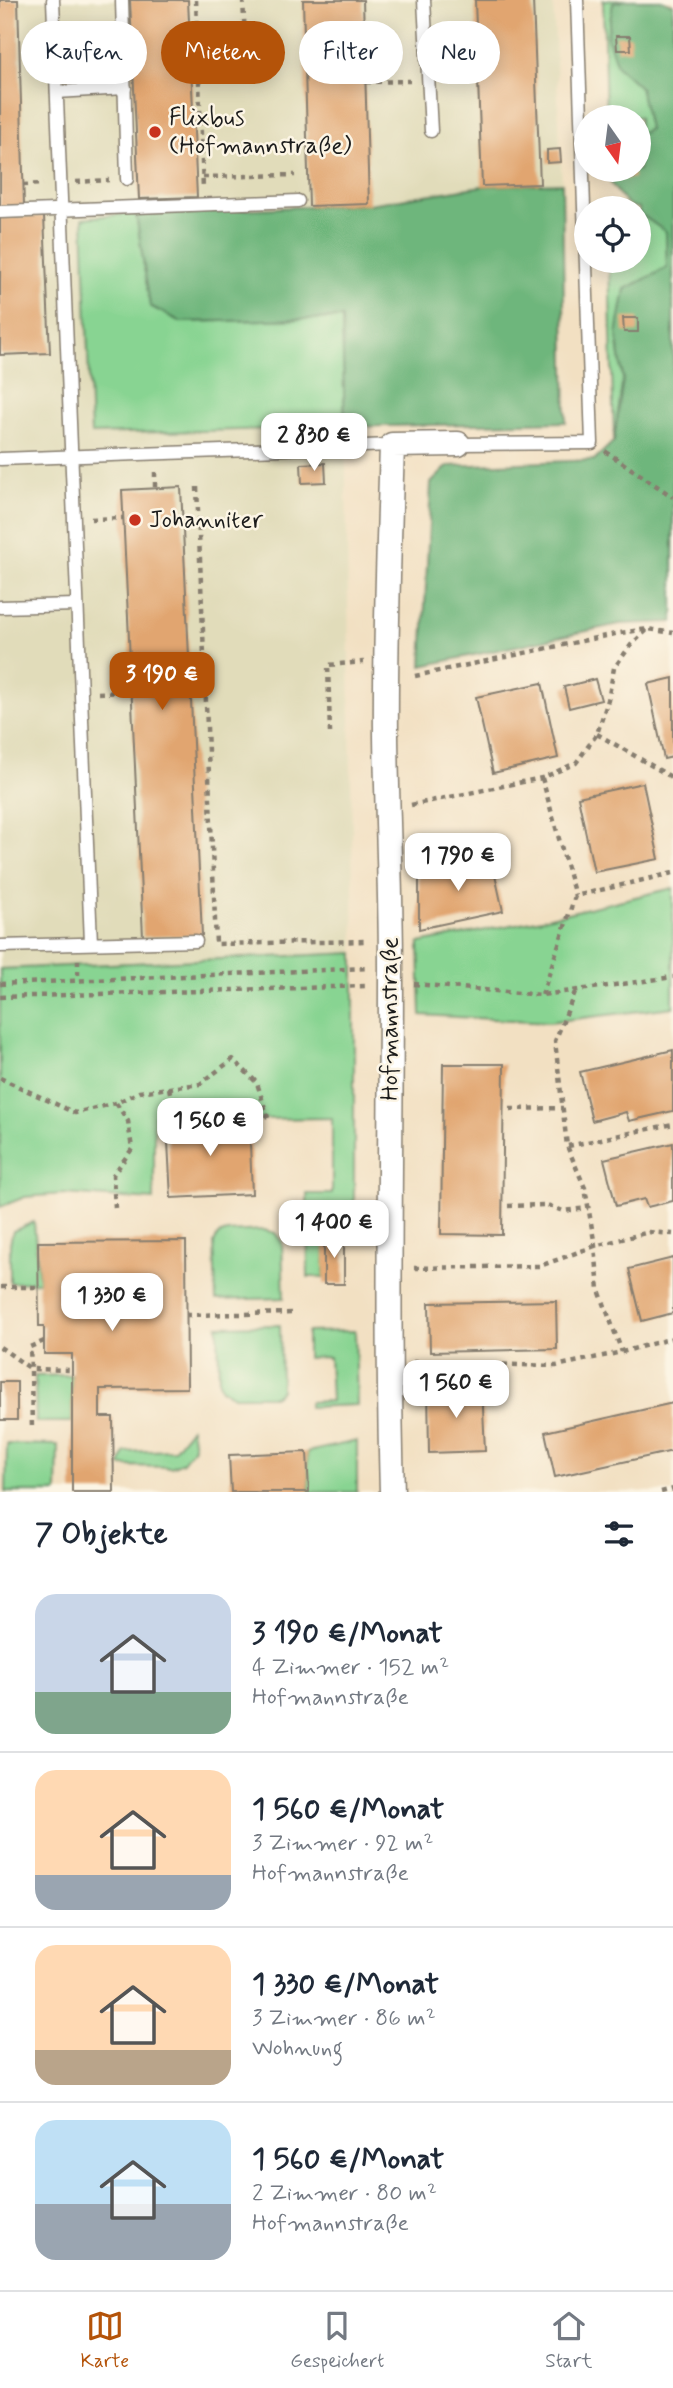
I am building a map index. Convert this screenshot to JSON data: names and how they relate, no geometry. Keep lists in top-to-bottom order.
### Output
{
  "streets": {
    "street": ["Hofmannstraße"]
  },
  "places": ["Flixbus (Hofmannstraße)", "Johanniter"],
  "north": "bottom",
  "page": {
    "chip": [
      "Kaufen",
      "Mieten",
      "Filter",
      "Neu"
    ],
    "price": [
      "2 830 €",
      "3 190 €",
      "1 790 €",
      "1 560 €",
      "1 400 €",
      "1 330 €",
      "1 560 €"
    ],
    "heading": "7 Objekte",
    "list": [
      {
        "name": "3 190 €/Monat",
        "note": "4 Zimmer · 152 m² · Hofmannstraße"
      },
      {
        "name": "1 560 €/Monat",
        "note": "3 Zimmer · 92 m² · Hofmannstraße"
      },
      {
        "name": "1 330 €/Monat",
        "note": "3 Zimmer · 86 m² · Wohnung"
      },
      {
        "name": "1 560 €/Monat",
        "note": "2 Zimmer · 80 m² · Hofmannstraße"
      }
    ],
    "tabs": ["Karte", "Gespeichert", "Start"]
  }
}
